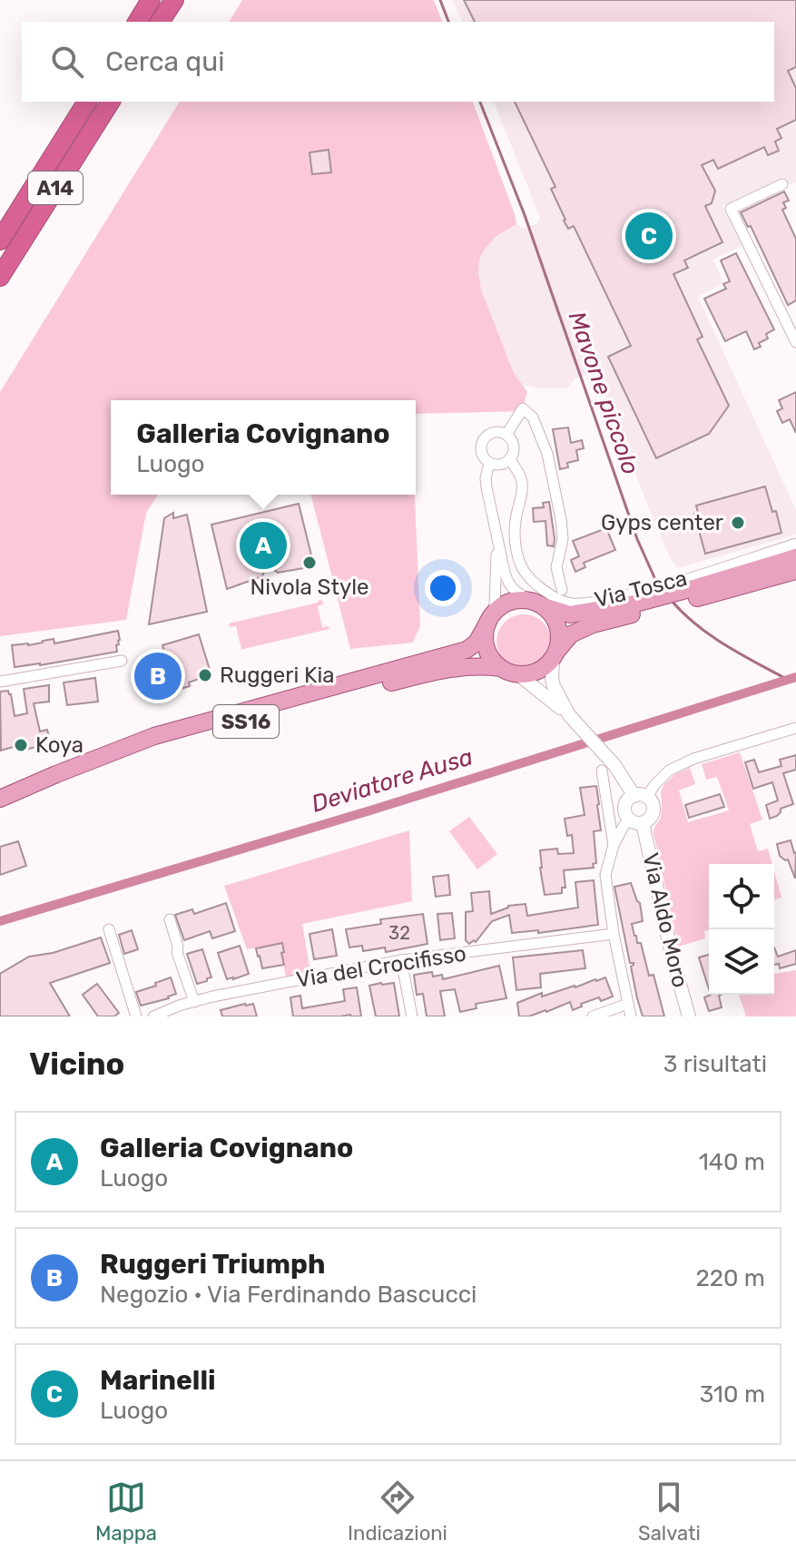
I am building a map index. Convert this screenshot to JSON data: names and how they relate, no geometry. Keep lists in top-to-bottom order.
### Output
{
  "streets": {
    "highway": ["A14"],
    "main road": ["SS16"],
    "street": ["Via Tosca", "Via Aldo Moro", "Via del Crocifisso"]
  },
  "crossings": [
    ["Via Tosca", "SS16"]
  ],
  "water": ["Mavone piccolo", "Deviatore Ausa"],
  "places": [
    "Gyps center",
    "Nivola Style",
    "Ruggeri Kia",
    "Koya"
  ],
  "house_numbers": ["32"],
  "page": {
    "search": "Cerca qui",
    "pins": ["C", "A", "B"],
    "popup": ["Galleria Covignano", "Luogo"],
    "heading": ["Vicino", "3 risultati"],
    "list": [
      {
        "mark": "A",
        "name": "Galleria Covignano",
        "note": "Luogo",
        "value": "140 m"
      },
      {
        "mark": "B",
        "name": "Ruggeri Triumph",
        "note": "Negozio · Via Ferdinando Bascucci",
        "value": "220 m"
      },
      {
        "mark": "C",
        "name": "Marinelli",
        "note": "Luogo",
        "value": "310 m"
      }
    ],
    "nav": ["Mappa", "Indicazioni", "Salvati"]
  }
}
